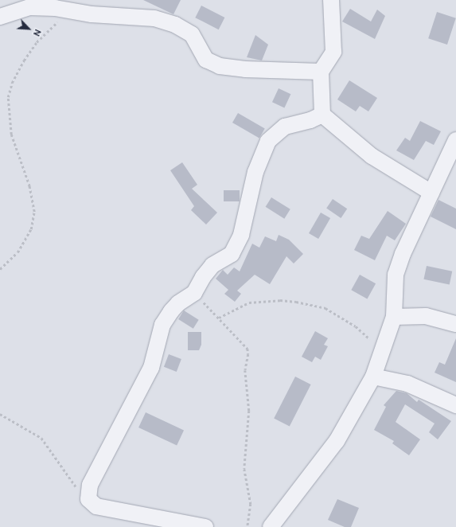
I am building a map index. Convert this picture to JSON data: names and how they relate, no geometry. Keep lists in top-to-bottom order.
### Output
{
  "north": "bottom right"
}
